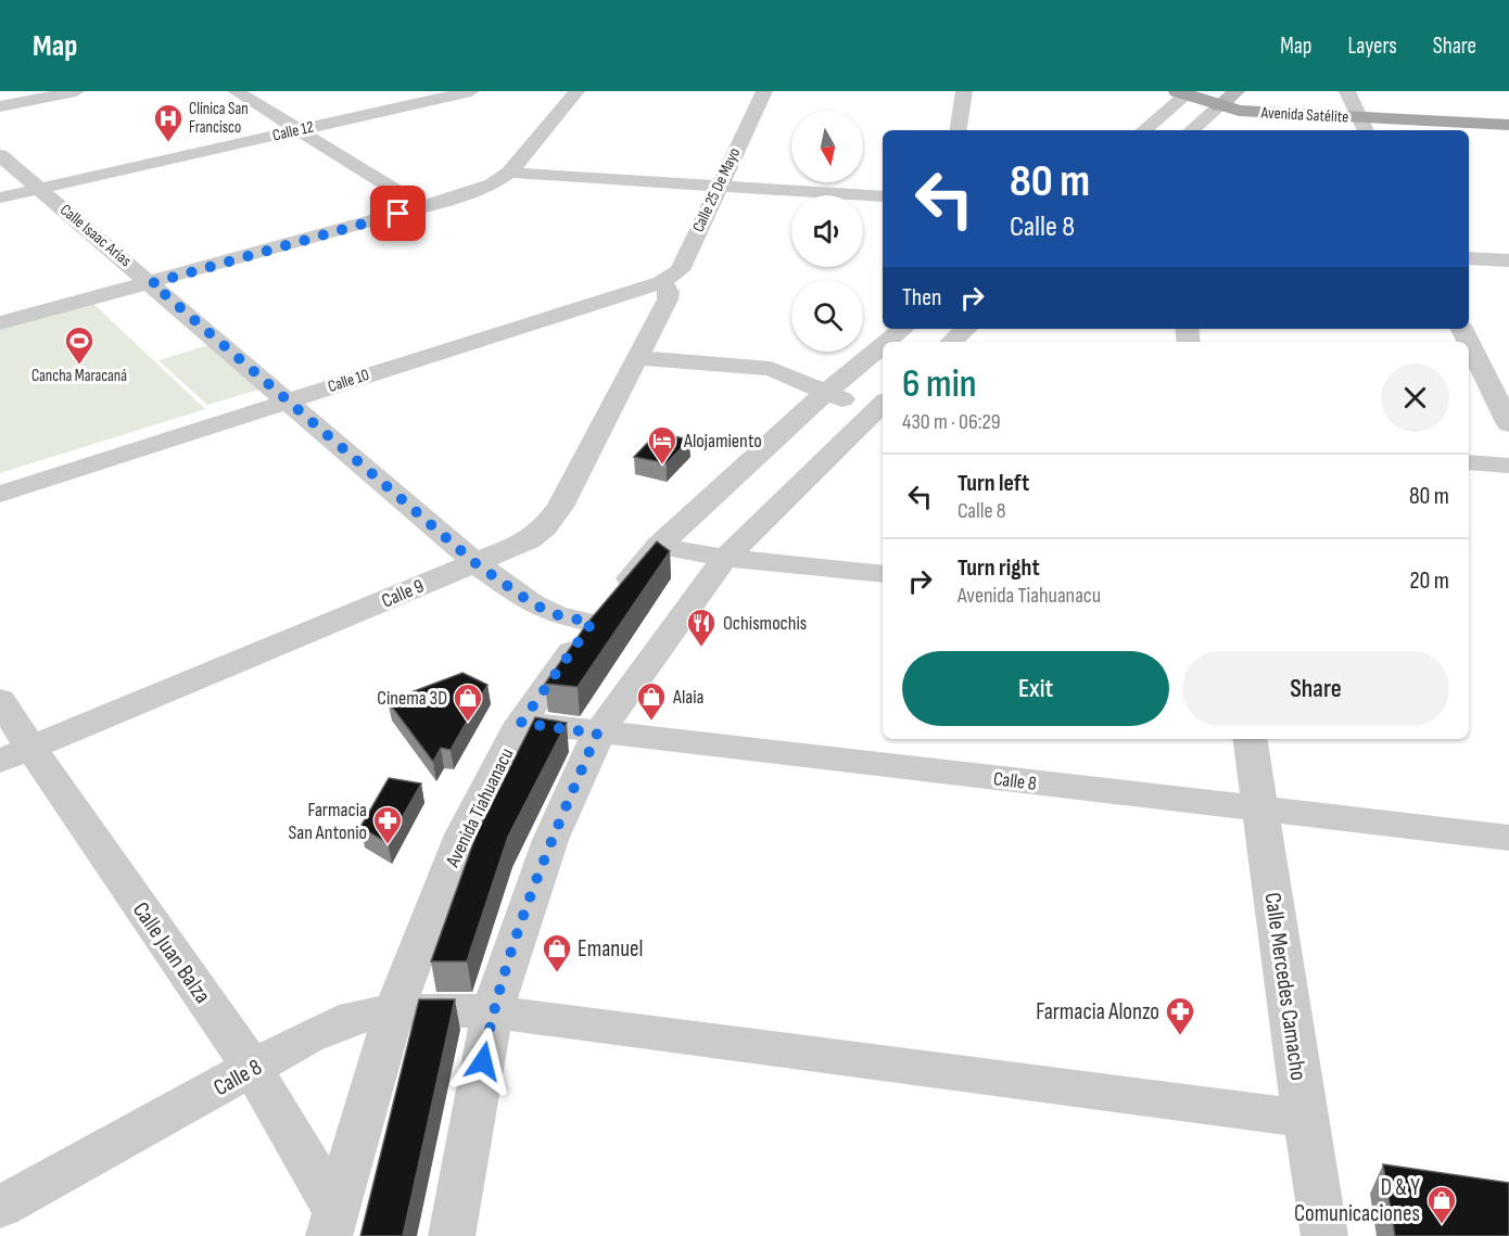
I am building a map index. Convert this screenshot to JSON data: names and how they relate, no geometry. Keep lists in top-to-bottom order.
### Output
{
  "streets": {
    "main road": ["Avenida Satélite"],
    "street": [
      "Calle 12",
      "Calle 25 De Mayo",
      "Calle Isaac Arias",
      "Calle 10",
      "Calle 9",
      "Calle 8",
      "Avenida Tiahuanacu",
      "Calle Juan Balza",
      "Calle Mercedes Camacho"
    ]
  },
  "crossings": [
    ["Calle 12", "Calle Isaac Arias"],
    ["Calle 25 De Mayo", "Calle 10"],
    ["Calle 25 De Mayo", "Calle 9"],
    ["Calle Isaac Arias", "Calle 10"],
    ["Calle Isaac Arias", "Calle 9"],
    ["Calle Isaac Arias", "Avenida Tiahuanacu"],
    ["Calle 10", "Calle 9"],
    ["Calle 9", "Calle Juan Balza"],
    ["Calle 8", "Avenida Tiahuanacu"],
    ["Calle 8", "Calle Juan Balza"],
    ["Calle 8", "Calle Mercedes Camacho"],
    ["Avenida Tiahuanacu", "Calle Juan Balza"]
  ],
  "places": {
    "hospital": ["Clínica San Francisco"],
    "sports": ["Cancha Maracaná"],
    "hotel": ["Alojamiento"],
    "restaurant": ["Ochismochis"],
    "shop": [
      "Alaia",
      "Cinema 3D",
      "Emanuel",
      "D & Y Comunicaciones"
    ],
    "pharmacy": ["Farmacia San Antonio", "Farmacia Alonzo"]
  },
  "north": "bottom",
  "page": {
    "header": "Map",
    "nav": ["Map", "Layers", "Share"],
    "turn": ["80 m", "Calle 8"],
    "then": "Then",
    "heading": ["6 min", "430 m · 06:29"],
    "list": [
      {
        "name": "Turn left",
        "note": "Calle 8",
        "value": "80 m"
      },
      {
        "name": "Turn right",
        "note": "Avenida Tiahuanacu",
        "value": "20 m"
      }
    ],
    "buttons": ["Exit", "Share"]
  }
}
